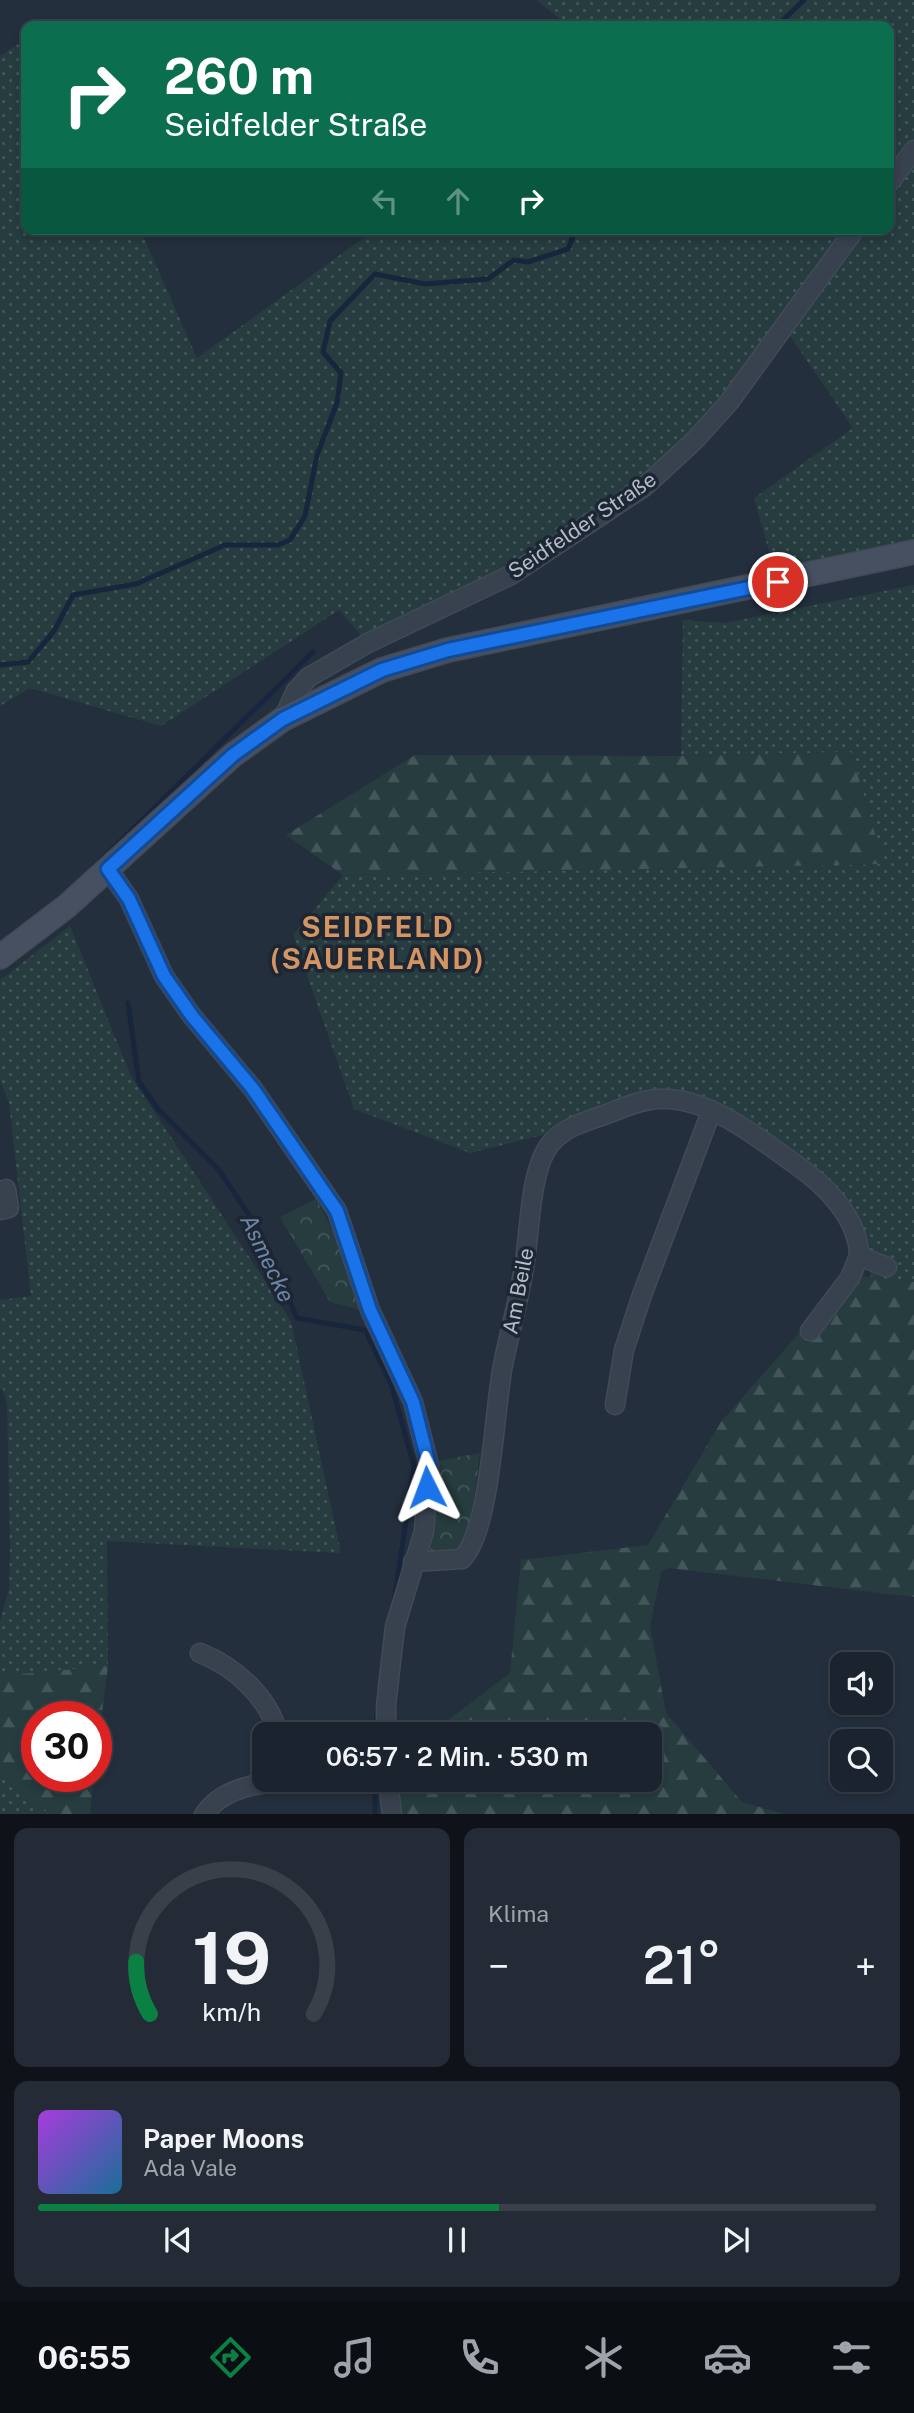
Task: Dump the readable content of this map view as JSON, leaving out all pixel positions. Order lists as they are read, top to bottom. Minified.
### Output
{"streets":{"main road":["Seidfelder Straße"],"street":["Am Beile"]},"districts":["SEIDFELD (SAUERLAND)"],"water":["Asmecke"],"page":{"turn":["260 m","Seidfelder Straße"],"limit":"30","trip":"06:57 · 2 Min. · 530 m","tile":"Klima","heat":["−","21°","+"],"song":["Paper Moons","Ada Vale"],"tabs":"06:55","gauge":["19","km/h"]}}
